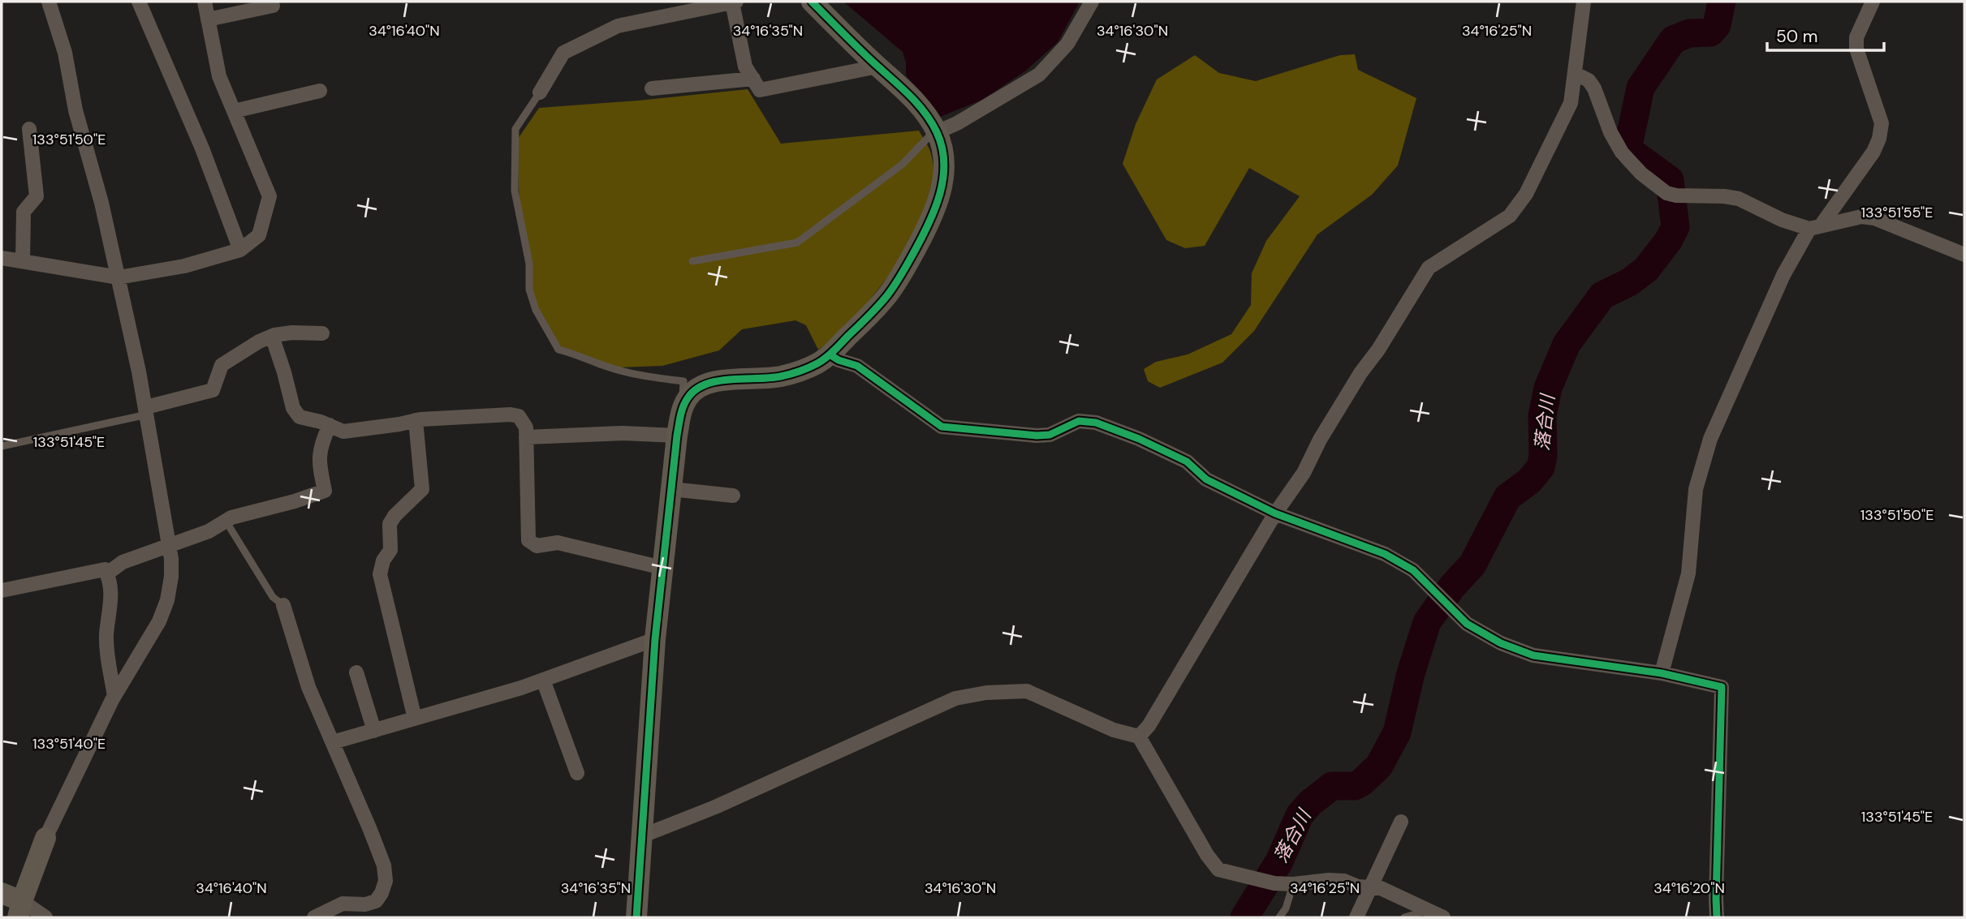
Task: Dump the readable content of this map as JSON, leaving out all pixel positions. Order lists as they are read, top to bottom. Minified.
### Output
{"water":["落合川"],"scale_bar":"50 m","coordinates":["34°16'40\"N","34°16'35\"N","34°16'30\"N","34°16'25\"N","133°51'50\"E","133°51'55\"E","133°51'45\"E","133°51'40\"E","34°16'20\"N"]}
